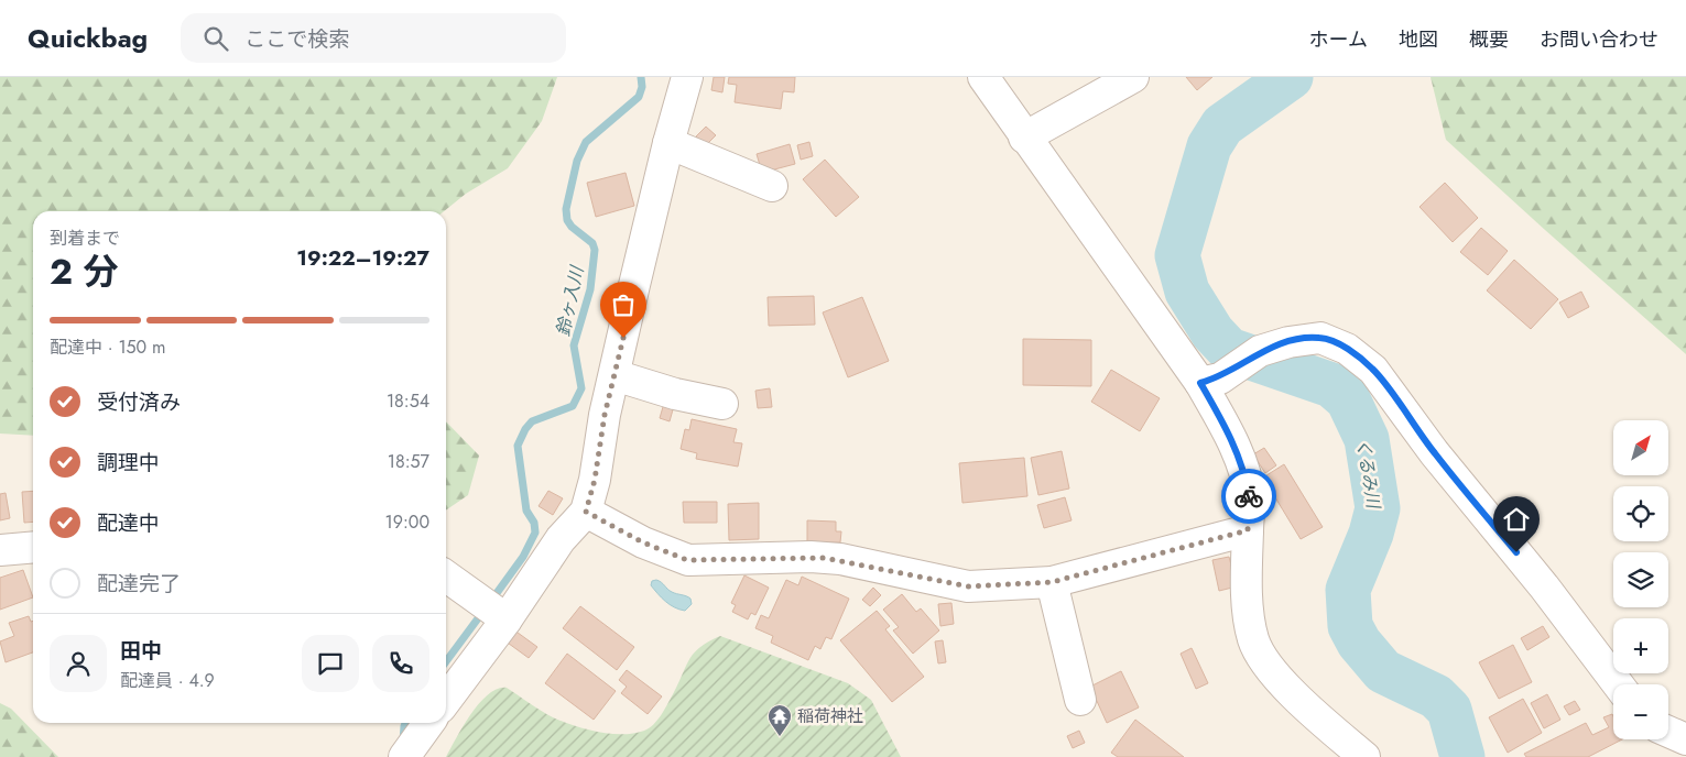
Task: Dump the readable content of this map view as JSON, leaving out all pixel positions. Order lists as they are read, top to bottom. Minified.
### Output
{"water":["鈴ヶ入川","くるみ川"],"places":{"temple":["稲荷神社"]},"north":"top right","page":{"header":"Quickbag","search":"ここで検索","nav":["ホーム","地図","概要","お問い合わせ"],"heading":["2 分","到着まで","19:22–19:27"],"panel":["田中","配達員 · 4.9"],"bar":"配達中 · 150 m","list":[["受付済み","18:54"],["調理中","18:57"],["配達中","19:00"],"配達完了"],"map_buttons":["+","−"]}}
